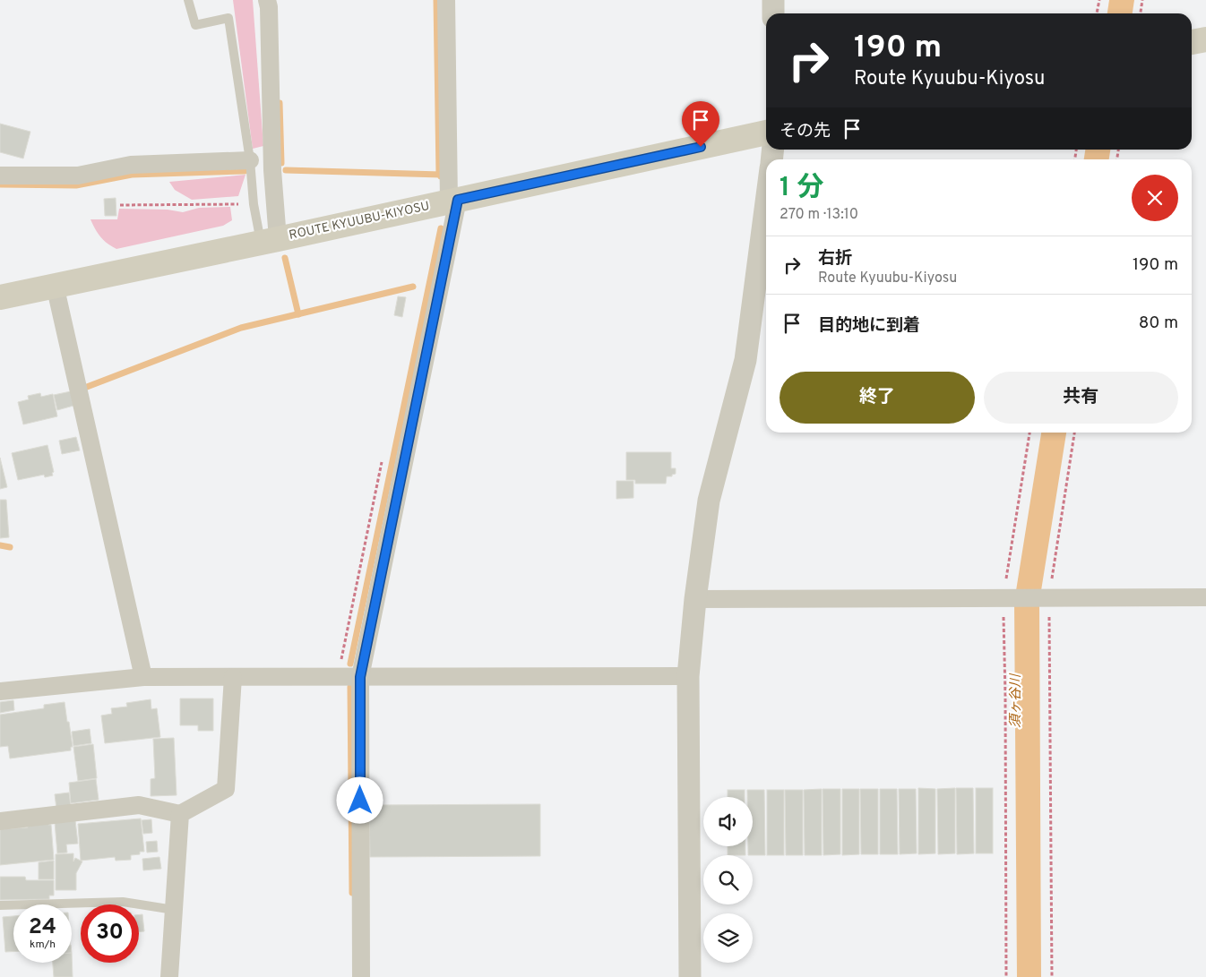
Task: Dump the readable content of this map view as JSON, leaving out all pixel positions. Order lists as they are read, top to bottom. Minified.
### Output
{"streets":{"main road":["ROUTE KYUUBU-KIYOSU"]},"water":["須ヶ谷川"],"page":{"turn":["190 m","Route Kyuubu-Kiyosu"],"then":"その先","heading":["1 分","270 m · 13:10"],"list":[{"name":"右折","note":"Route Kyuubu-Kiyosu","value":"190 m"},{"name":"目的地に到着","value":"80 m"}],"buttons":["終了","共有"],"speed":"24 km/h","limit":"30"}}
